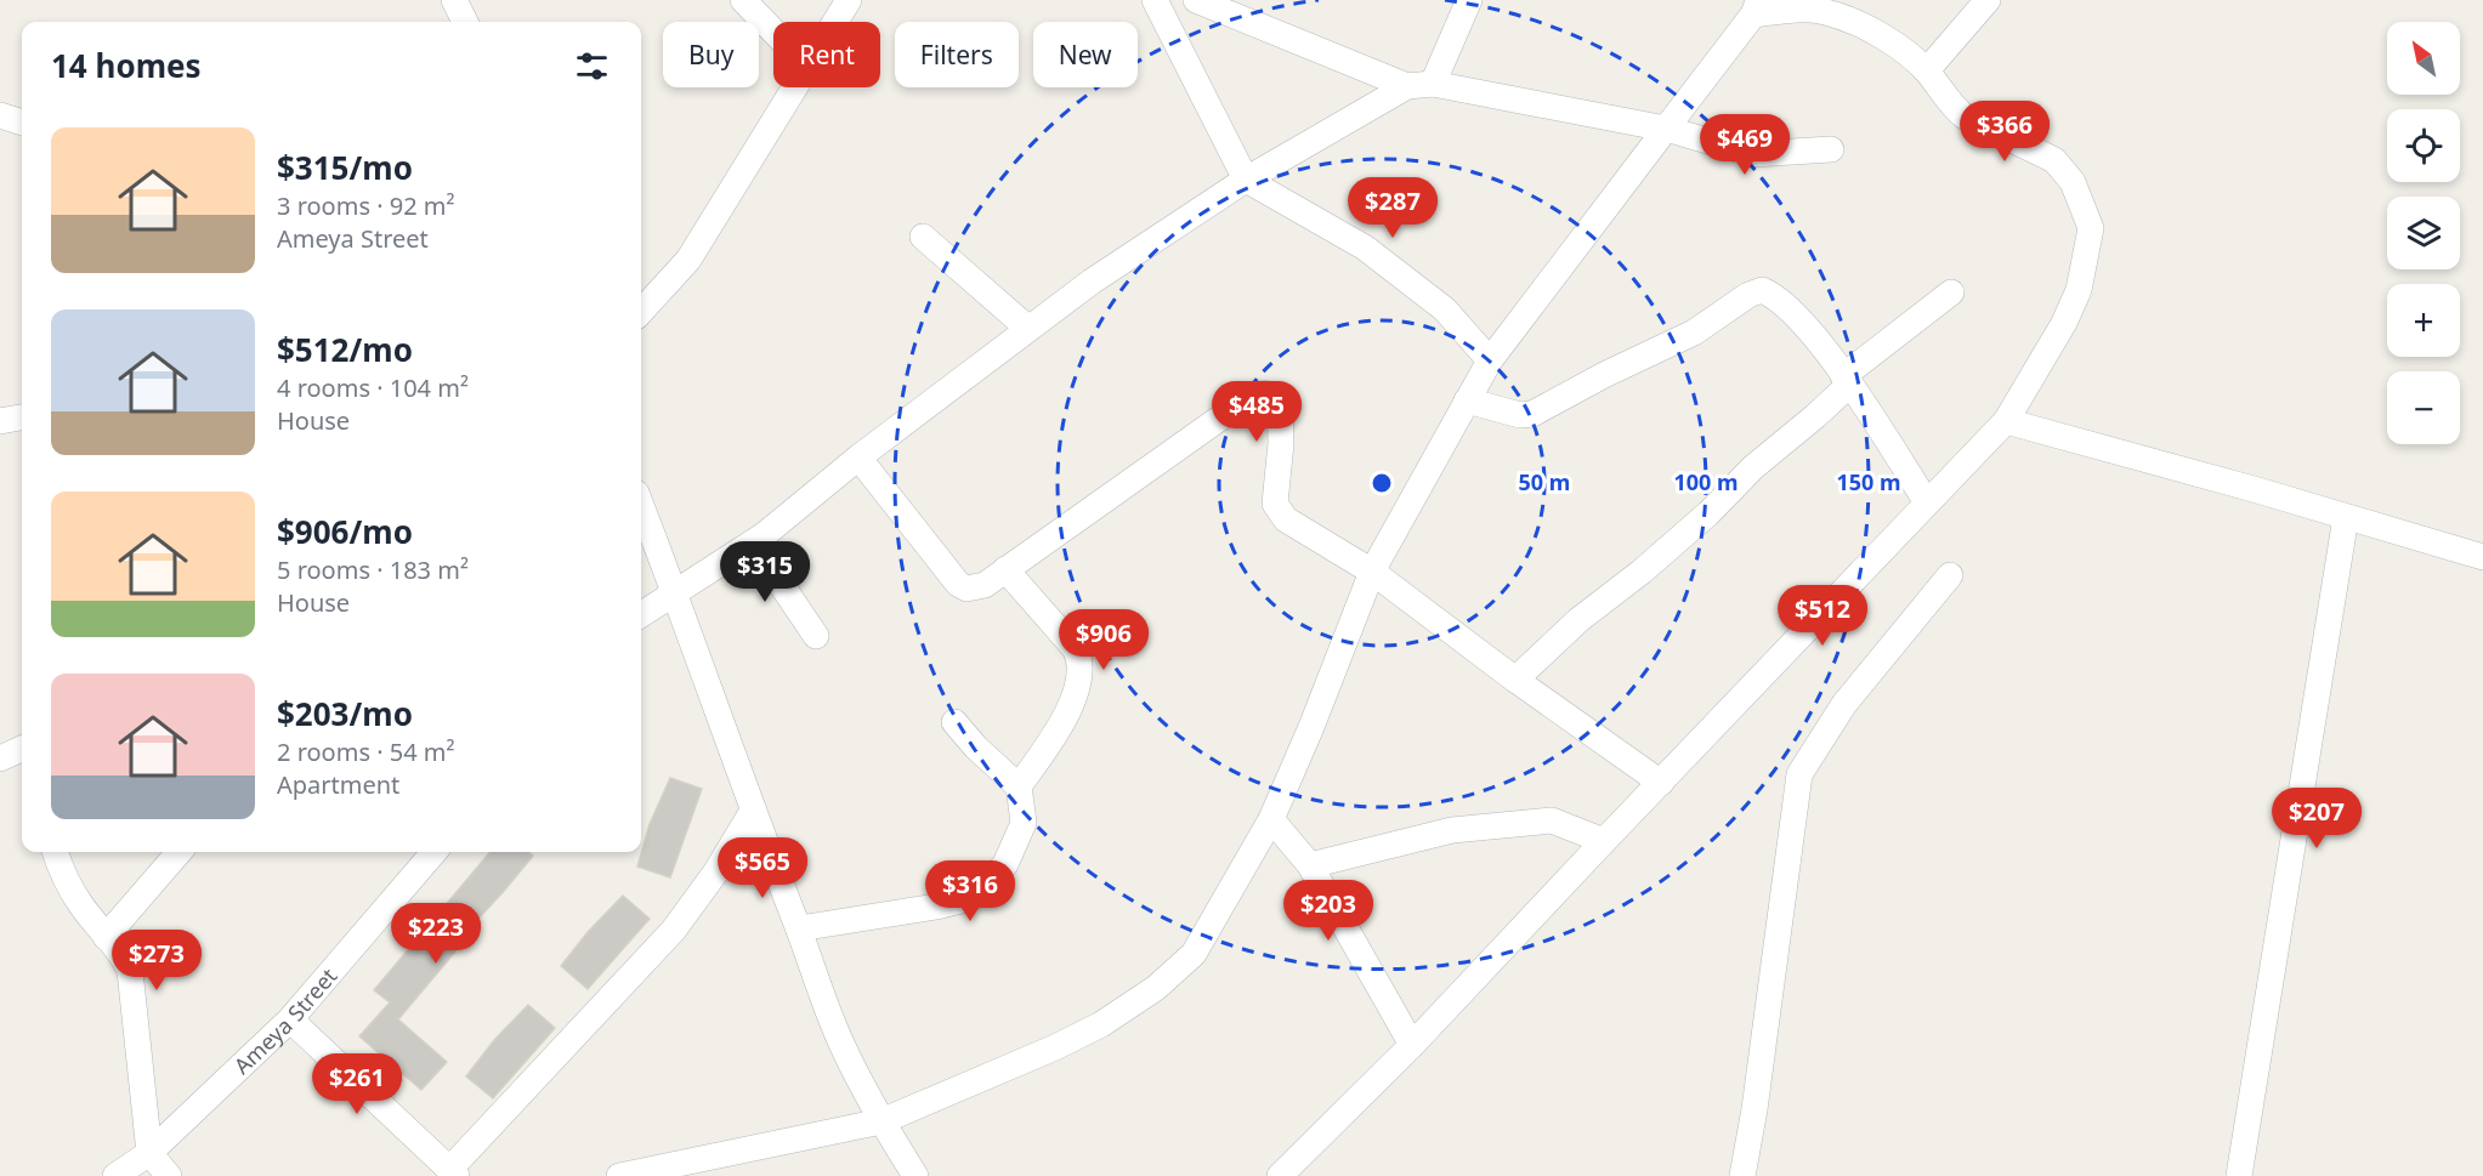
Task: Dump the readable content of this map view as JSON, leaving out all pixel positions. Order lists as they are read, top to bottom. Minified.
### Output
{"streets":{"street":["Ameya Street"]},"north":"top left","page":{"map_buttons":["+","−"],"chip":["Buy","Rent","Filters","New"],"heading":"14 homes","price":["$366","$469","$287","$485","$315","$512","$906","$207","$565","$316","$203","$223","$273","$261"],"list":[{"name":"$315/mo","note":"3 rooms · 92 m² · Ameya Street"},{"name":"$512/mo","note":"4 rooms · 104 m² · House"},{"name":"$906/mo","note":"5 rooms · 183 m² · House"},{"name":"$203/mo","note":"2 rooms · 54 m² · Apartment"}]},"rings":["50 m","100 m","150 m"]}
